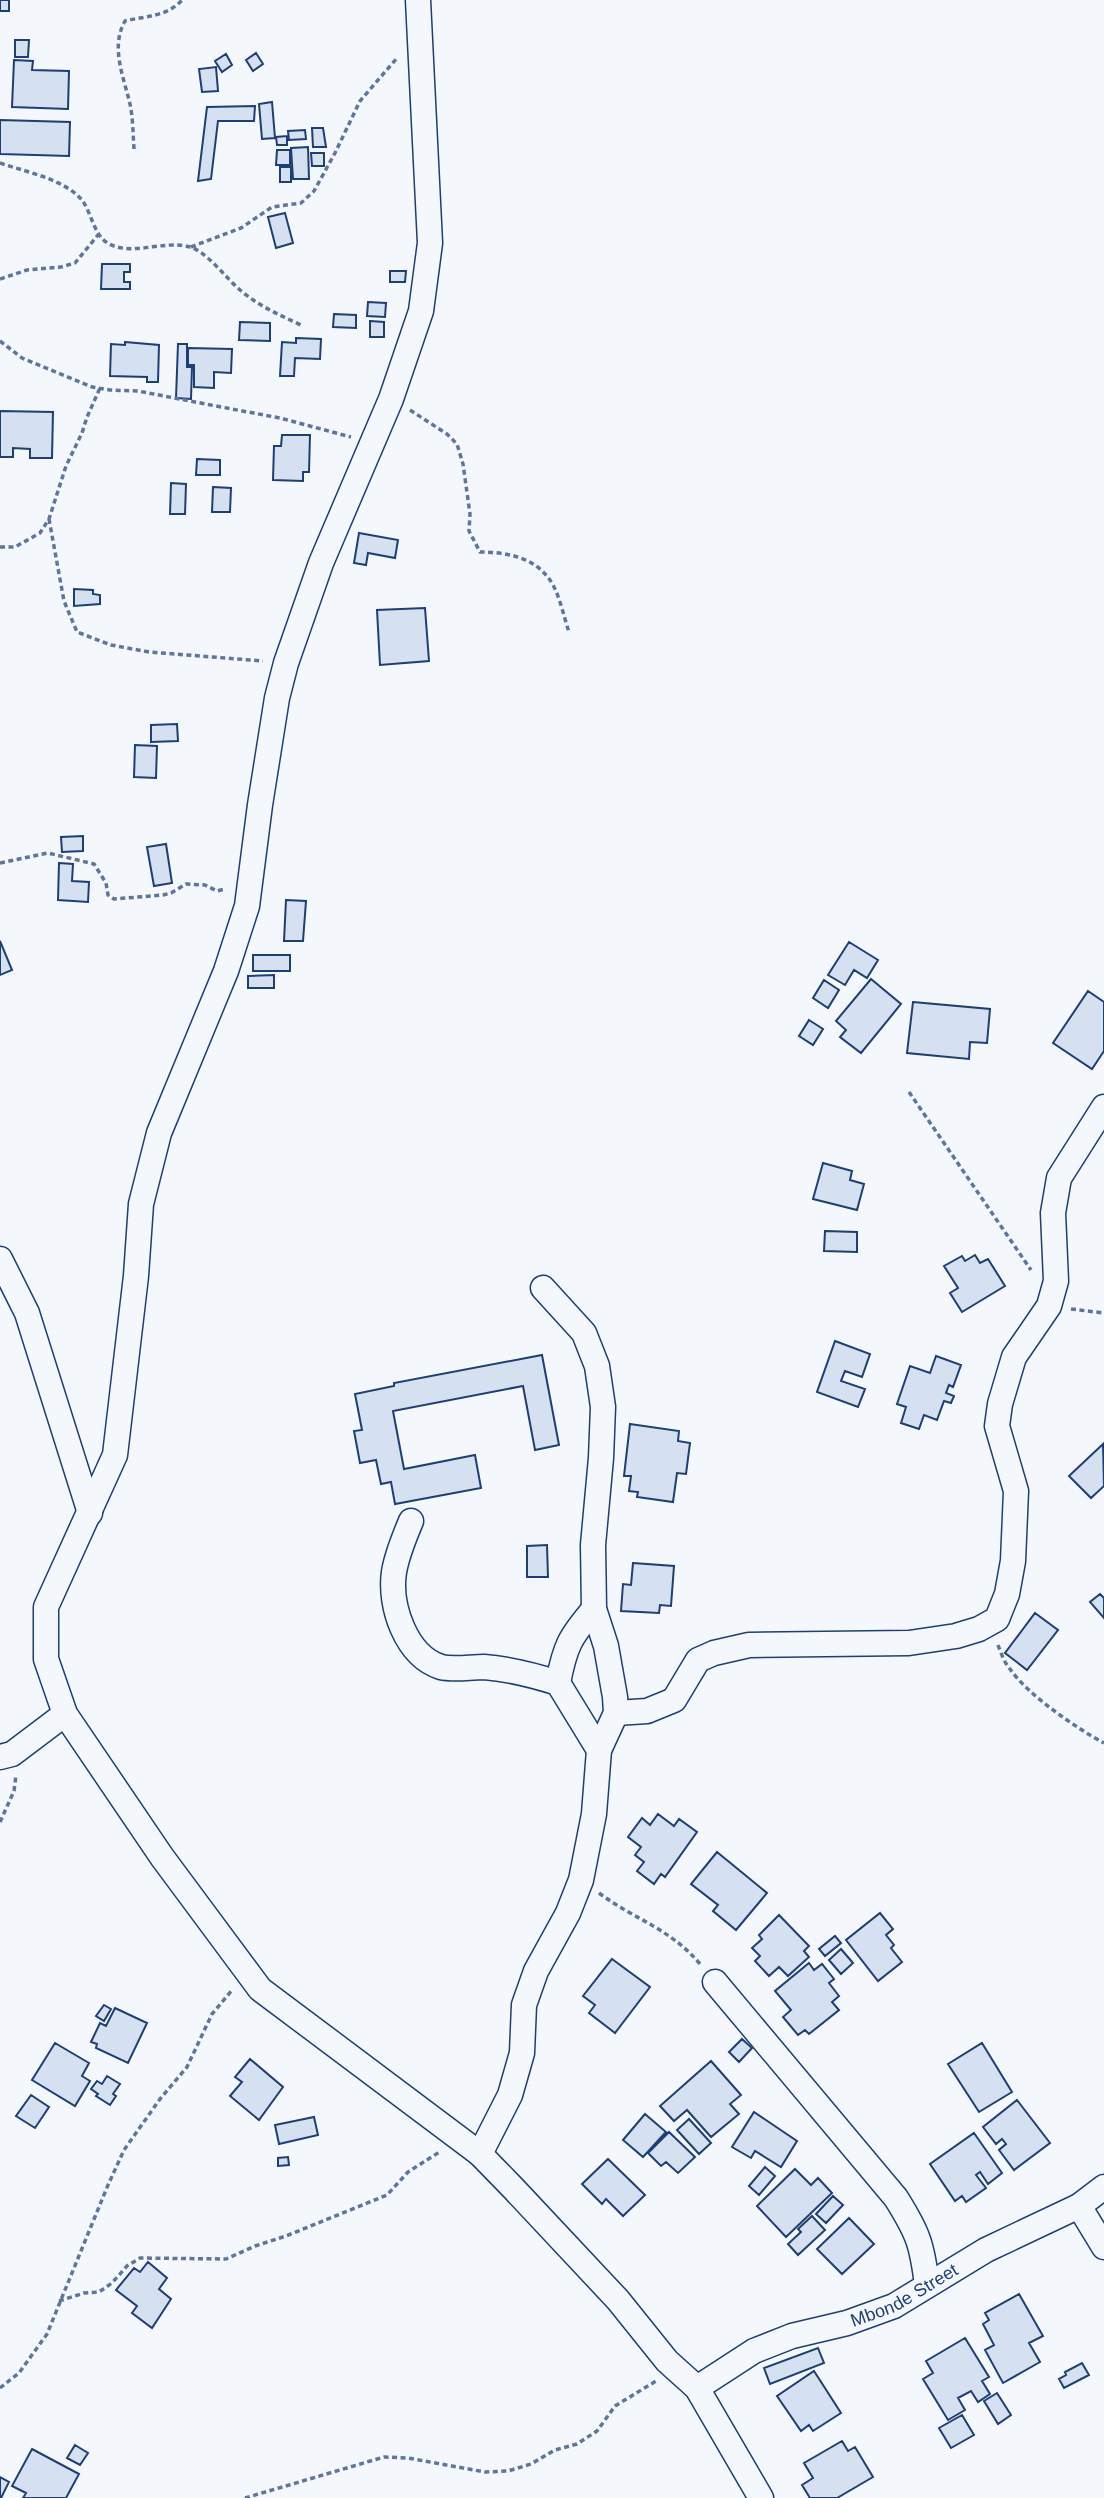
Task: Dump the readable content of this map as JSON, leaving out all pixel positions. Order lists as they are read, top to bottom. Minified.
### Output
{"streets":{"street":["Mbonde Street"]}}
